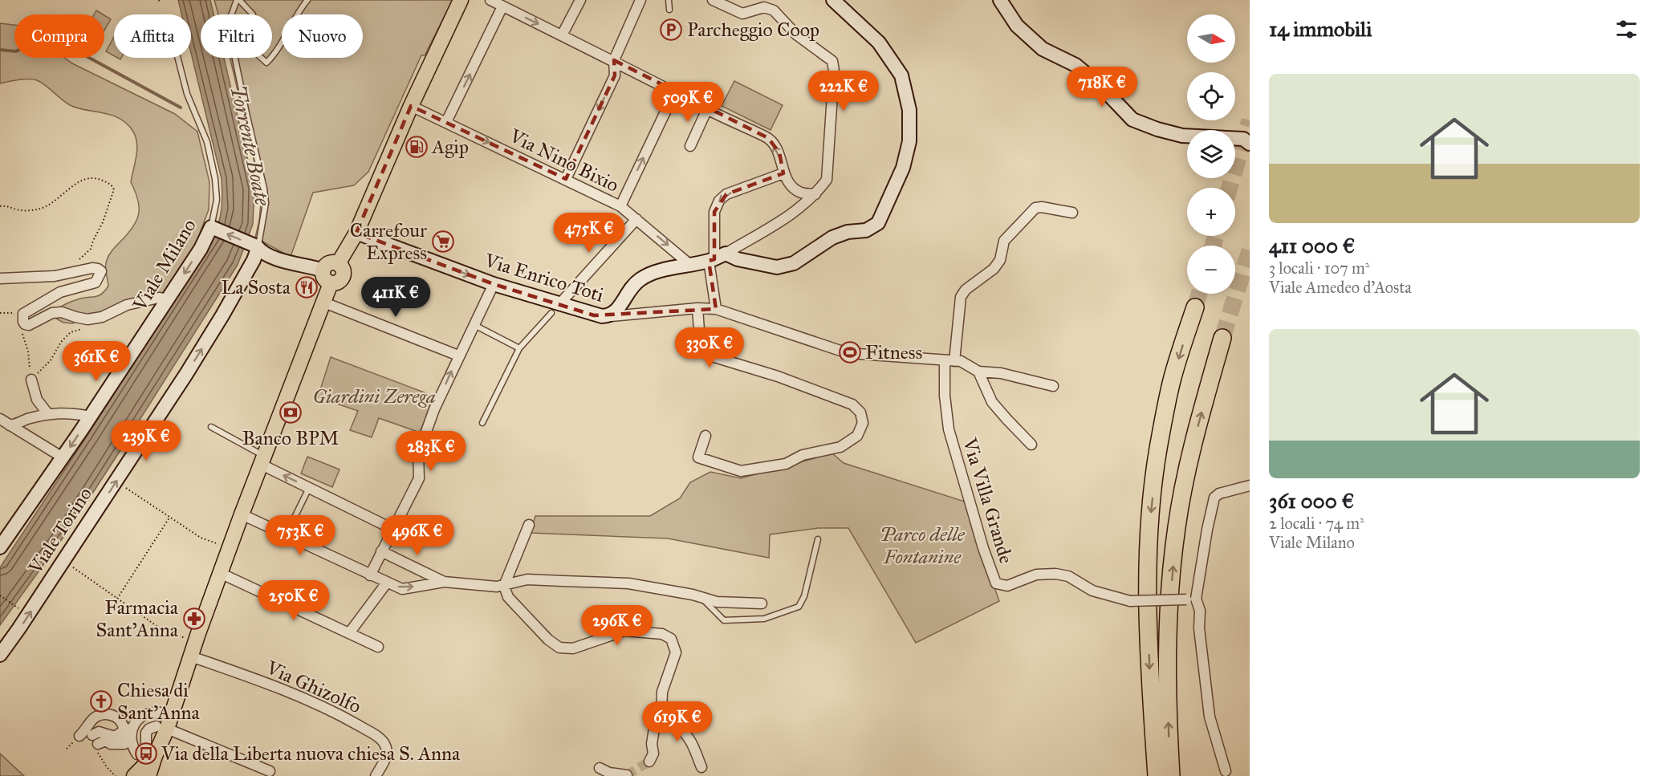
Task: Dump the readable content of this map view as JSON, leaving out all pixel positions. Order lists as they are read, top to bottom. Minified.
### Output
{"streets":{"street":["Via Nino Bixio","Viale Milano","Via Enrico Toti","Via Villa Grande","Viale Torino","Via Ghizolfo"]},"crossings":[["Via Enrico Toti","Via Villa Grande"]],"one_way":["Via Nino Bixio","Viale Torino"],"water":["Torrente Boate"],"parks":["Giardini Zerega","Parco delle Fontanine"],"places":{"parking":["Parcheggio Coop"],"fuel station":["Agip"],"supermarket":["Carrefour Express"],"restaurant":["La Sosta"],"sports":["Fitness"],"bank":["Banco BPM"],"pharmacy":["Farmacia Sant'Anna"],"church":["Chiesa di Sant'Anna"],"bus stop":["Via della Liberta nuova chiesa S. Anna"]},"north":"right","page":{"heading":"14 immobili","map_buttons":["+","−"],"chip":["Compra","Affitta","Filtri","Nuovo"],"list":[{"name":"411 000 €","note":"3 locali · 107 m² · Viale Amedeo d'Aosta"},{"name":"361 000 €","note":"2 locali · 74 m² · Viale Milano"}],"price":["718K €","222K €","509K €","475K €","411K €","330K €","361K €","239K €","283K €","753K €","496K €","250K €","296K €","619K €"]}}
